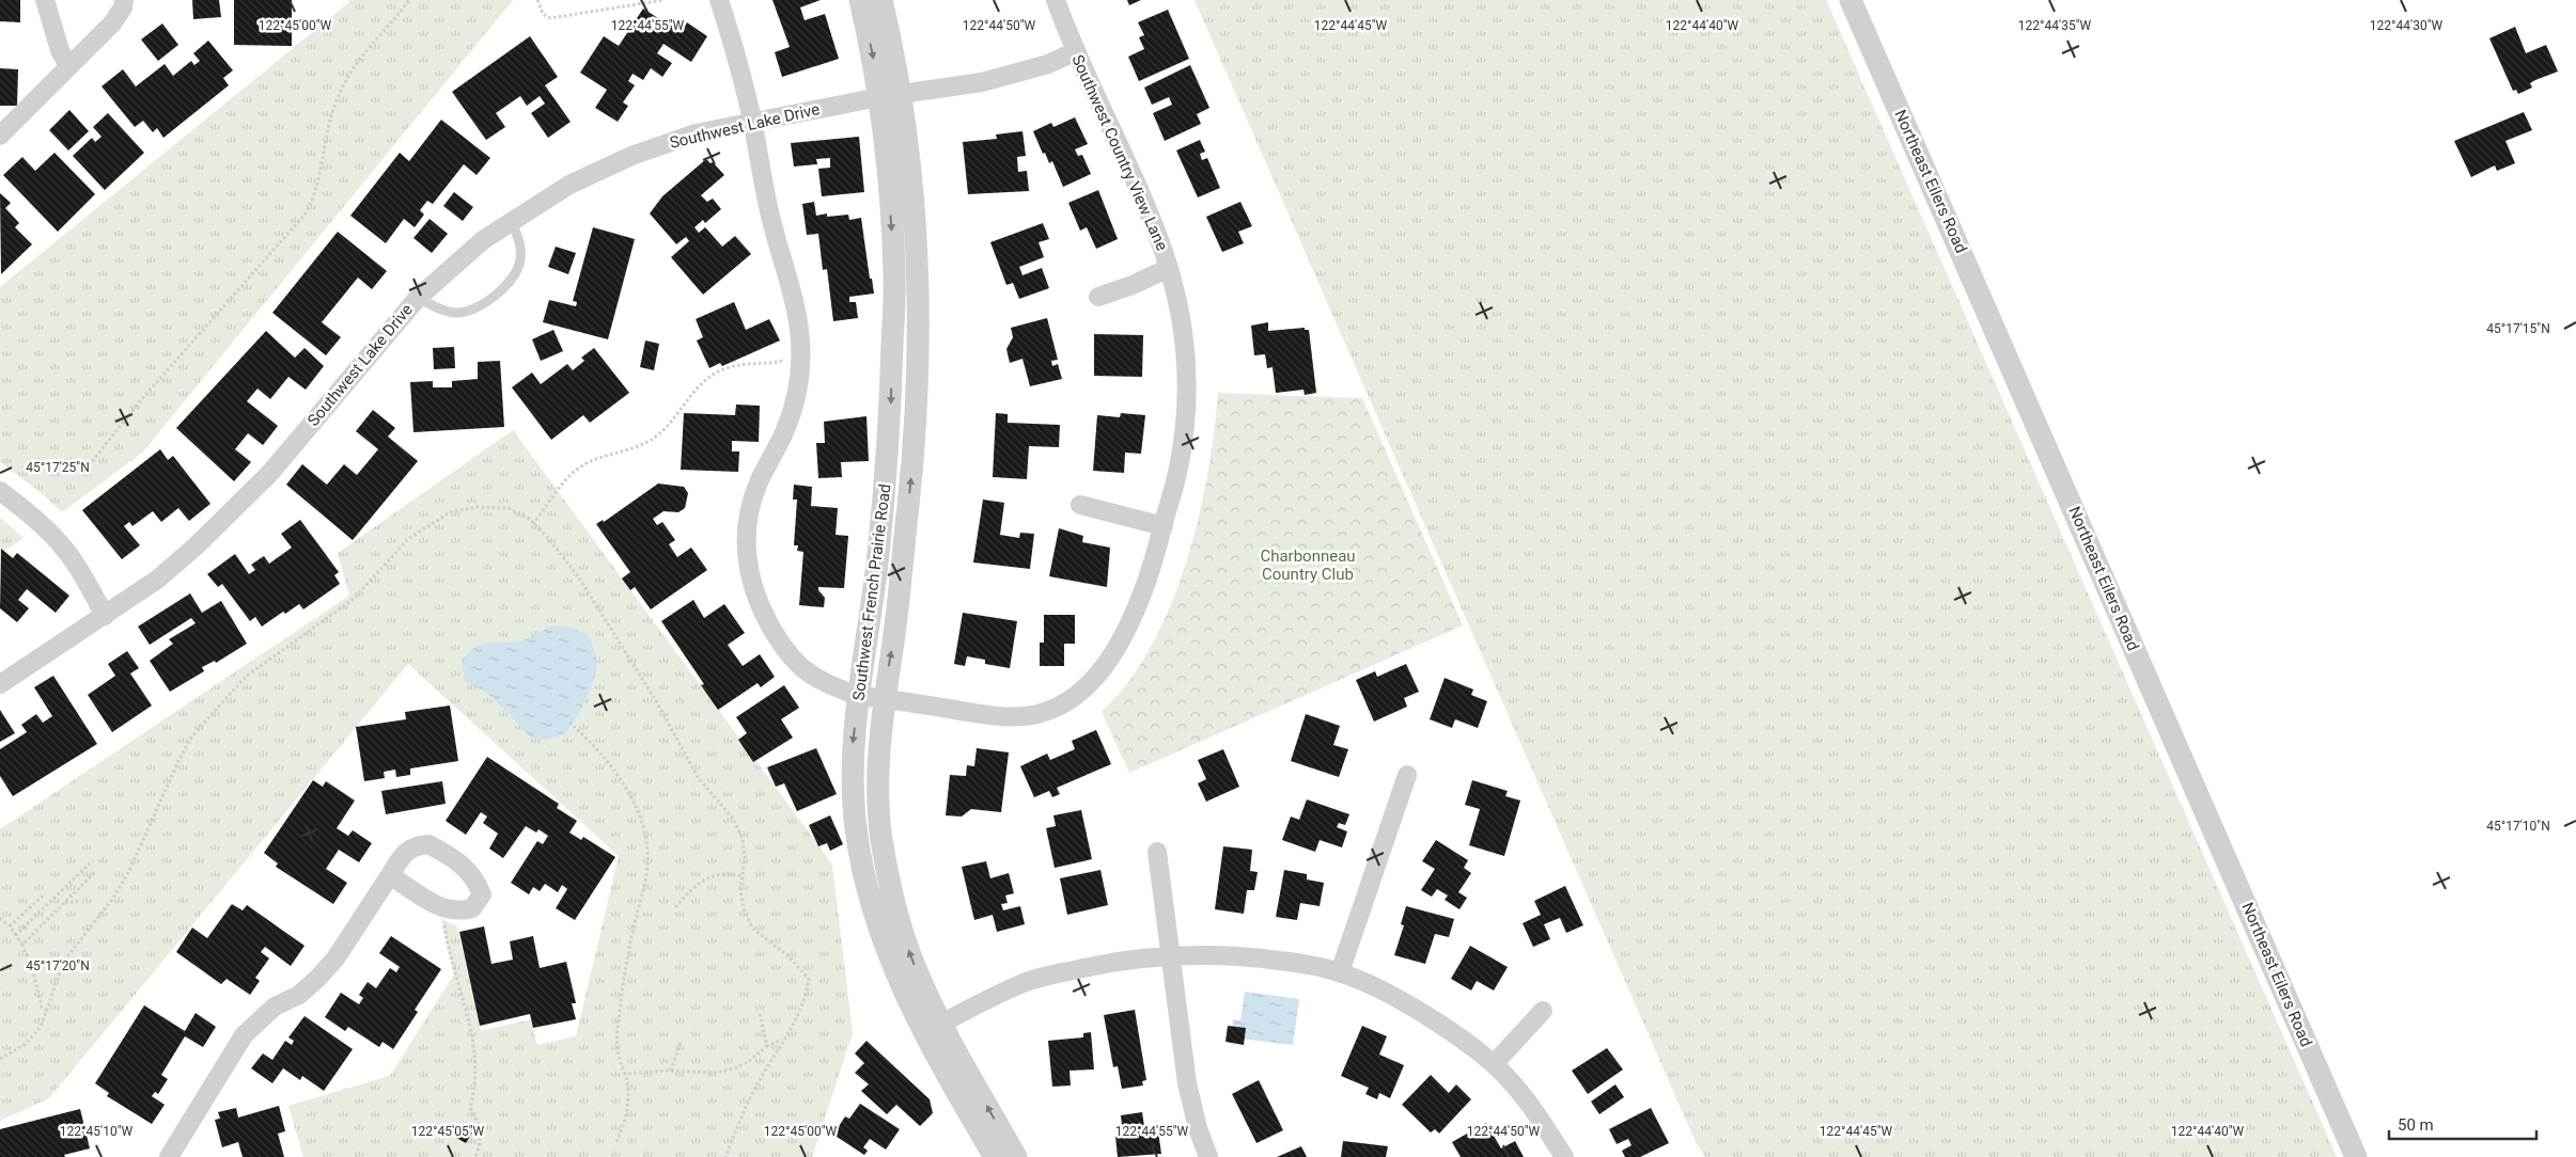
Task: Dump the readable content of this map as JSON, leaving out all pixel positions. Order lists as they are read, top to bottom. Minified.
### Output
{"streets":{"street":["Southwest Lake Drive","Southwest Country View Lane","Northeast Eilers Road","Southwest French Prairie Road"]},"crossings":[["Southwest Lake Drive","Southwest Country View Lane"],["Southwest Lake Drive","Southwest French Prairie Road"],["Southwest Country View Lane","Southwest French Prairie Road"]],"parks":["Charbonneau Country Club"],"scale_bar":"50 m","coordinates":["122°45'00\"W","122°44'55\"W","122°44'50\"W","122°44'45\"W","122°44'40\"W","122°44'35\"W","122°44'30\"W","45°17'15\"N","45°17'25\"N","45°17'10\"N","45°17'20\"N","122°45'10\"W","122°45'05\"W"]}
